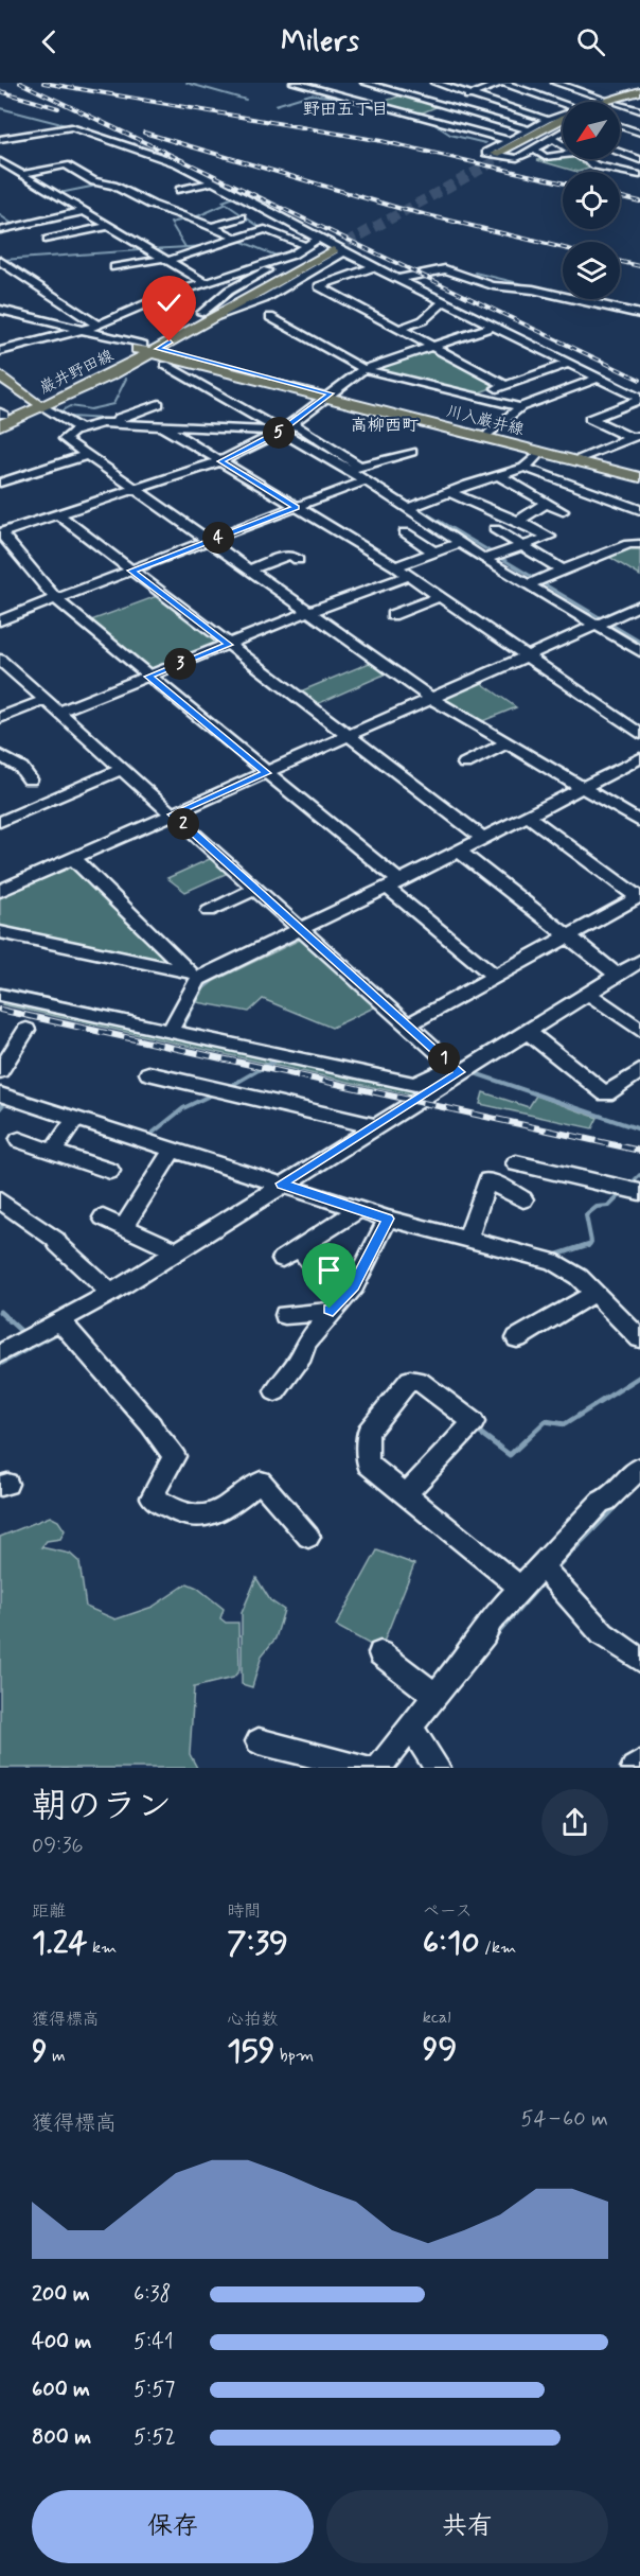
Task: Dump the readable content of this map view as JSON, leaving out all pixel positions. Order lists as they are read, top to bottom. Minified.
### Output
{"streets":{"main road":["巌井野田線","川入巌井線"]},"crossings":[["巌井野田線","川入巌井線"]],"districts":["野田五丁目","高柳西町"],"north":"bottom left","page":{"header":"Milers","pins":["5","4","3","2","1"],"heading":["朝のラン","09:36"],"stats":[["距離","1.24 km"],["時間","7:39"],["ペース","6:10 /km"],["獲得標高","9 m"],["心拍数","159 bpm"],["kcal","99"]],"chart":["獲得標高","54–60 m"],"list":[{"name":"200 m","note":"6:38"},{"name":"400 m","note":"5:41"},{"name":"600 m","note":"5:57"},{"name":"800 m","note":"5:52"}],"buttons":["保存","共有"]}}
